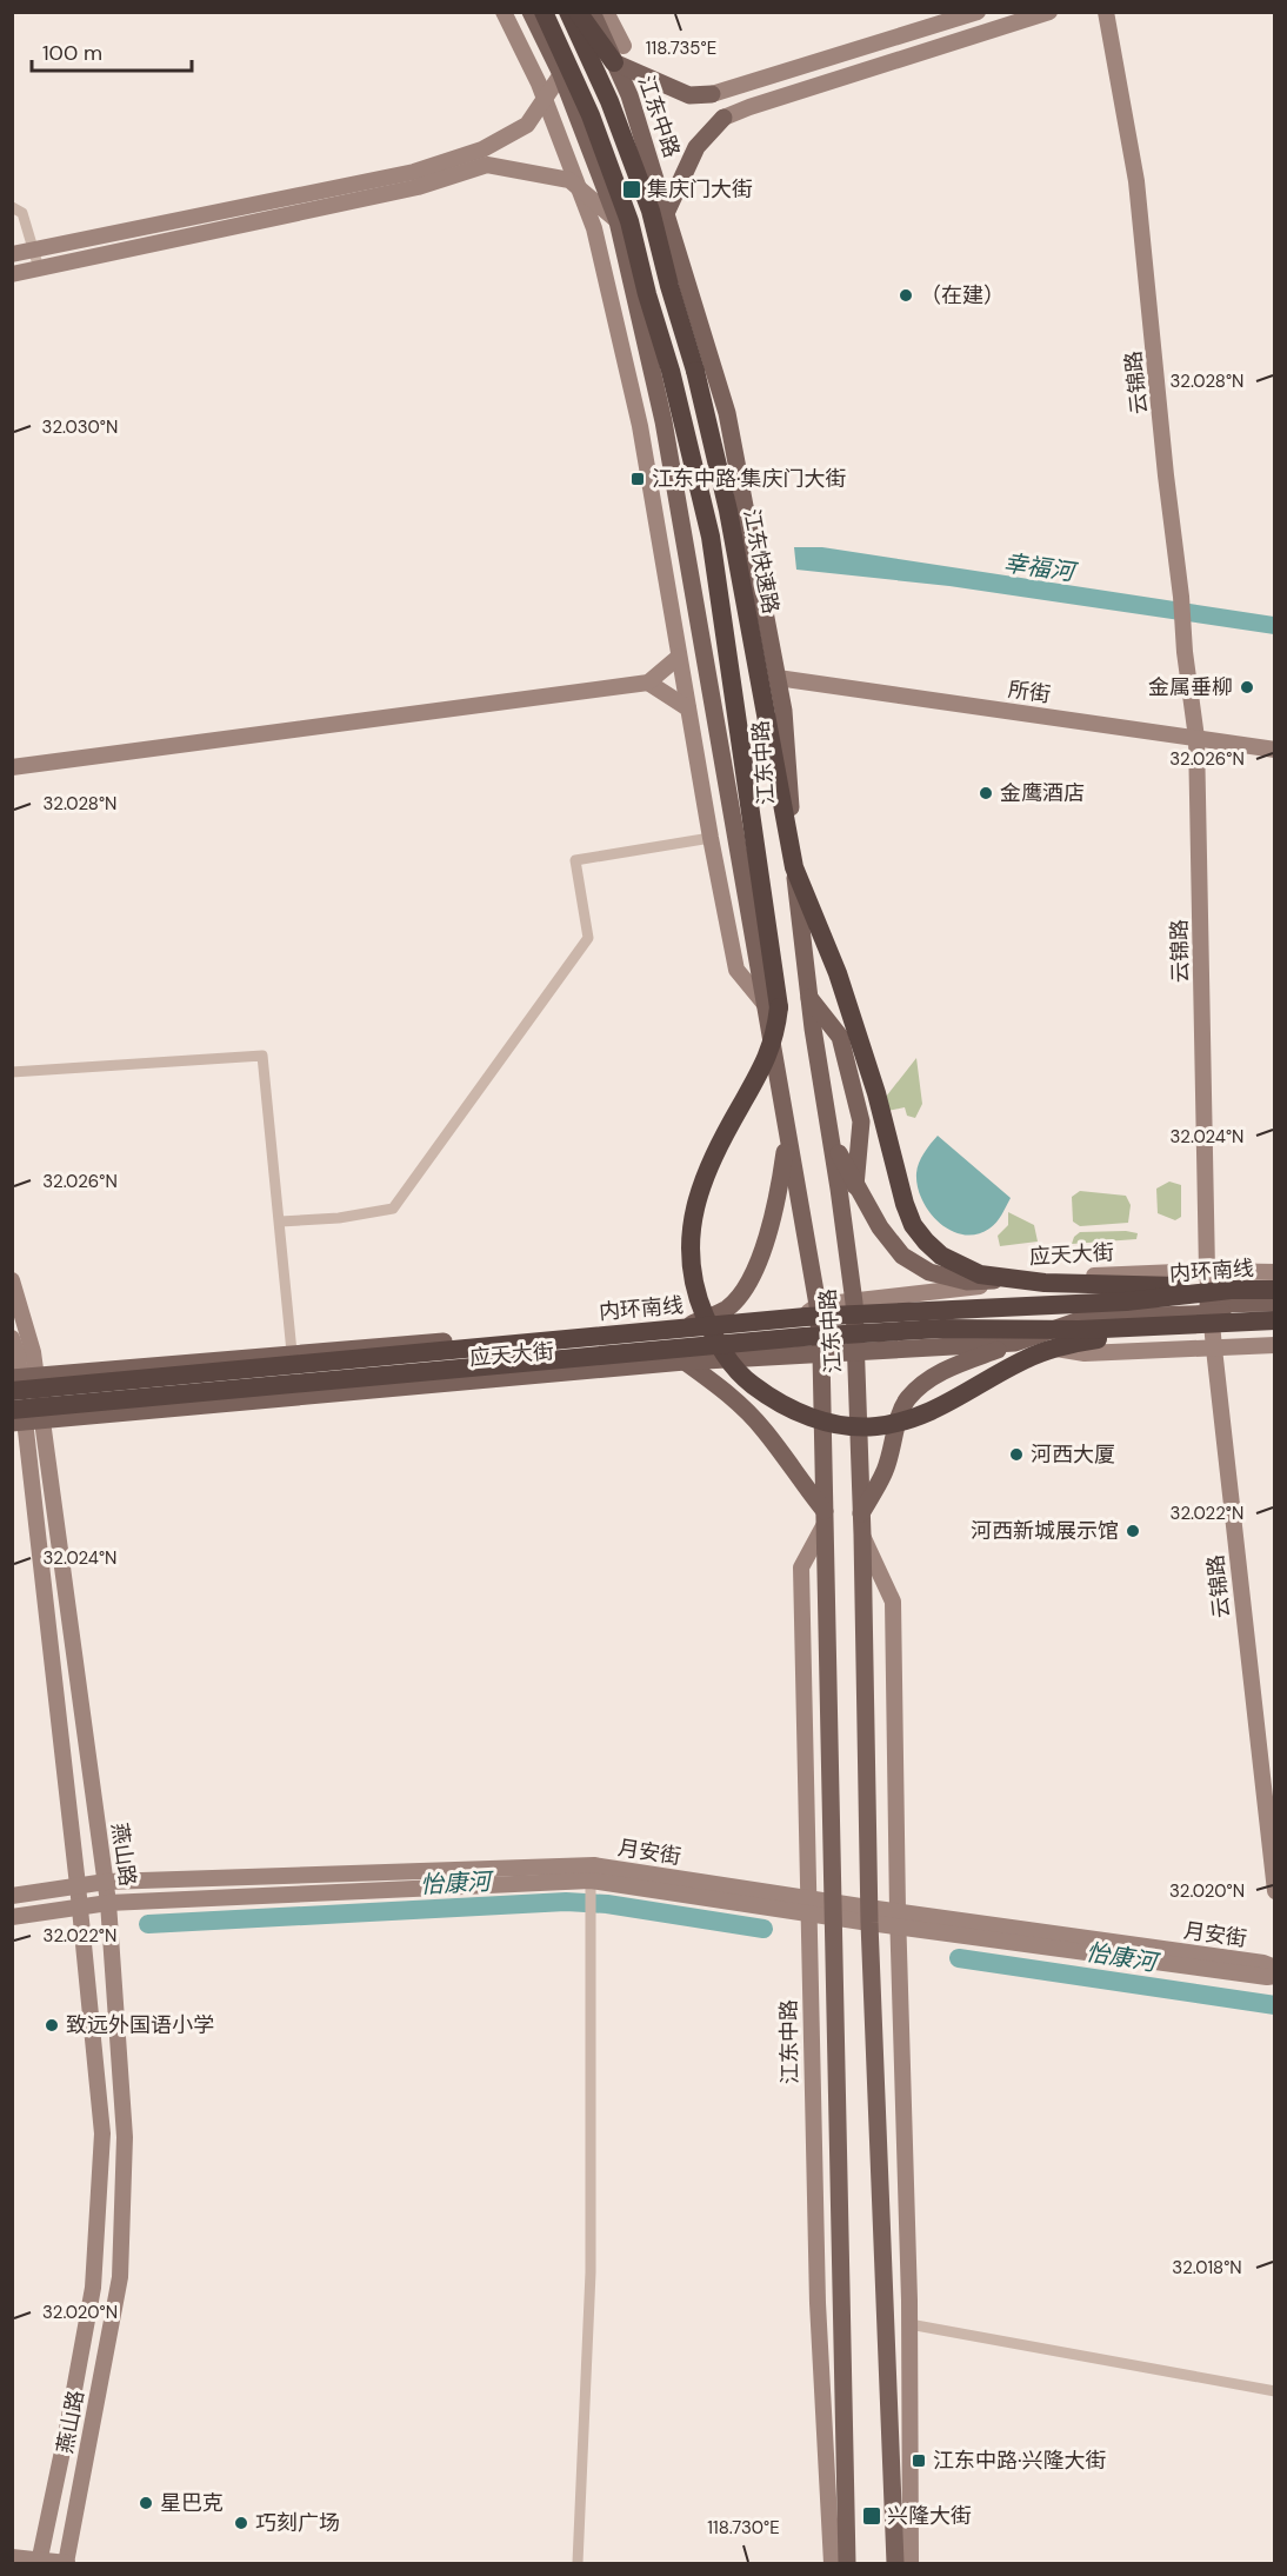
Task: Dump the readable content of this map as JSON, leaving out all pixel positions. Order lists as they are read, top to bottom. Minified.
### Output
{"streets":{"highway":["江东快速路","内环南线"],"main road":["江东中路","应天大街"],"street":["云锦路","所街","月安街","燕山路"]},"crossings":[["江东中路","所街"],["江东中路","应天大街"],["江东中路","月安街"],["云锦路","所街"],["云锦路","应天大街"],["云锦路","内环南线"],["江东快速路","内环南线"],["应天大街","内环南线"],["应天大街","燕山路"],["内环南线","燕山路"],["月安街","燕山路"]],"water":["幸福河","怡康河"],"places":{"transit":["集庆门大街","江东中路·集庆门大街","江东中路·兴隆大街","兴隆大街"],"other":["（在建）","金属垂柳","金鹰酒店","河西大厦","河西新城展示馆","致远外国语小学","星巴克","巧刻广场"]},"scale_bar":"100 m","coordinates":["118.735°E","32.028°N","32.030°N","32.026°N","32.024°N","32.022°N","32.020°N","32.018°N","118.730°E"]}
